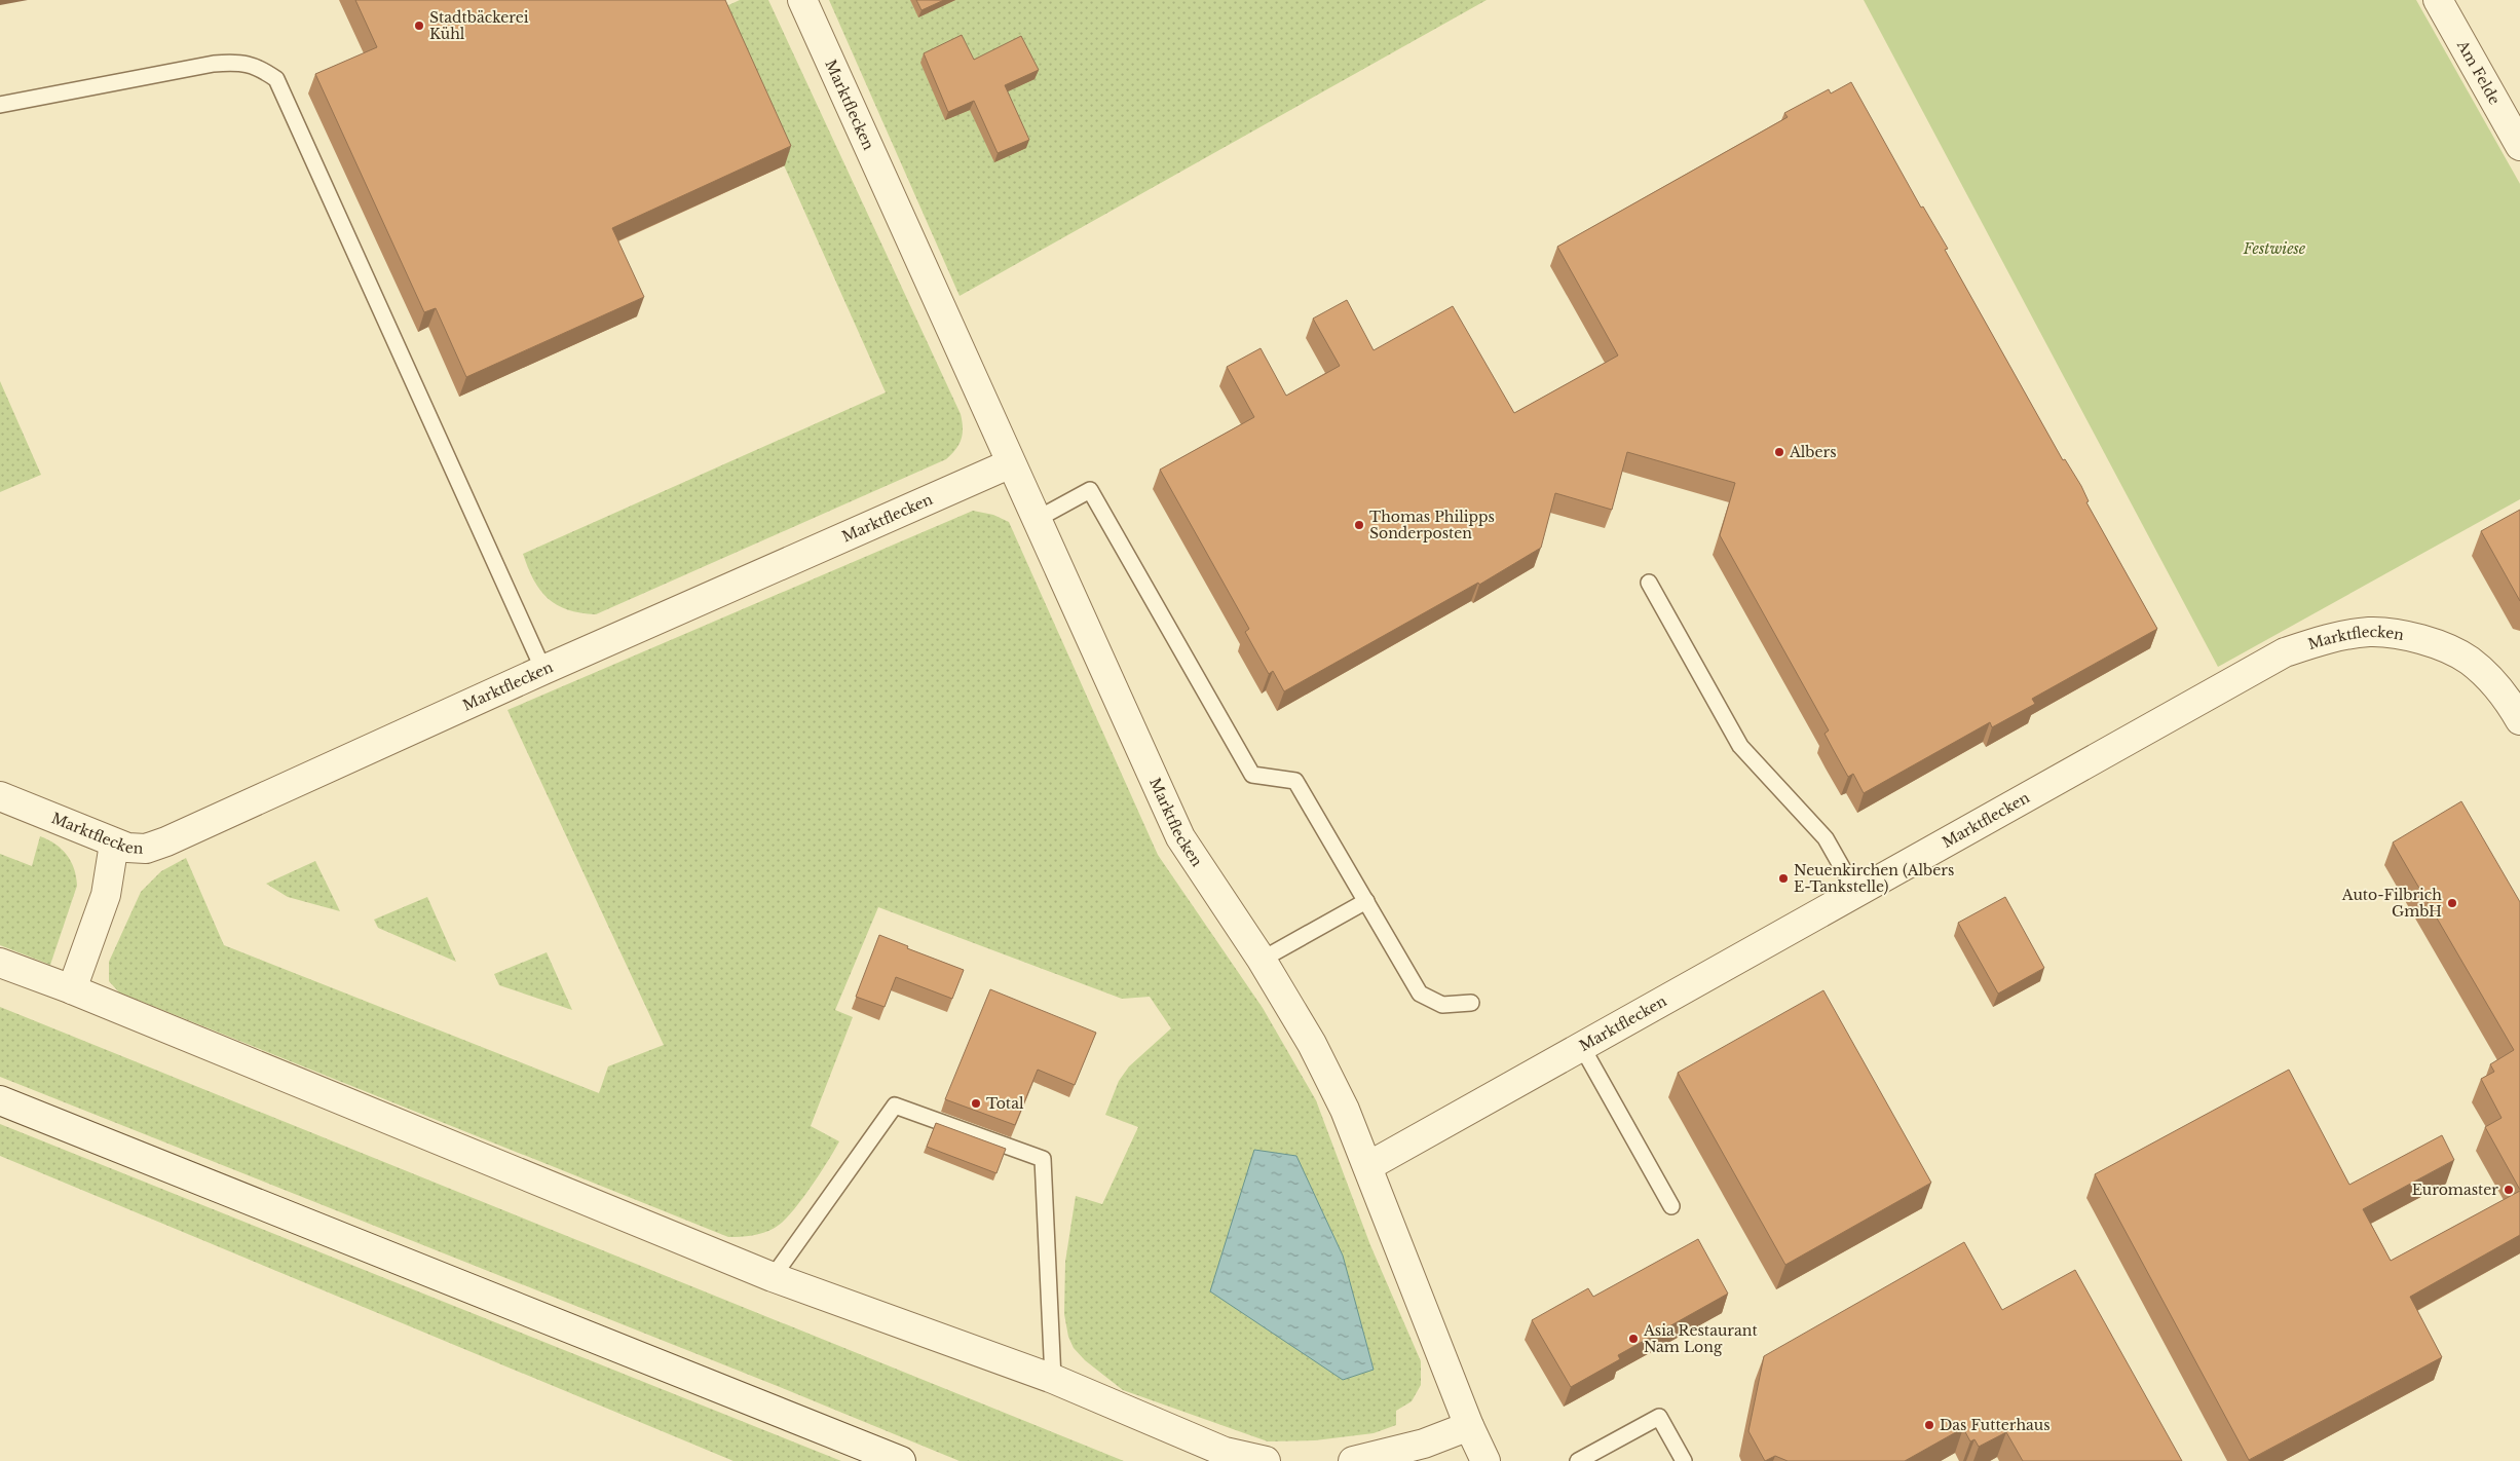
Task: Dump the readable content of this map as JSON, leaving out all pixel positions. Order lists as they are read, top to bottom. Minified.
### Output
{"streets":{"street":["Am Felde","Marktflecken"]},"parks":["Festwiese"],"places":["Stadtbäckerei Kühl","Albers","Thomas Philipps Sonderposten","Neuenkirchen (Albers E-Tankstelle)","Auto-Filbrich GmbH","Total","Euromaster","Asia Restaurant Nam Long","Das Futterhaus"]}
